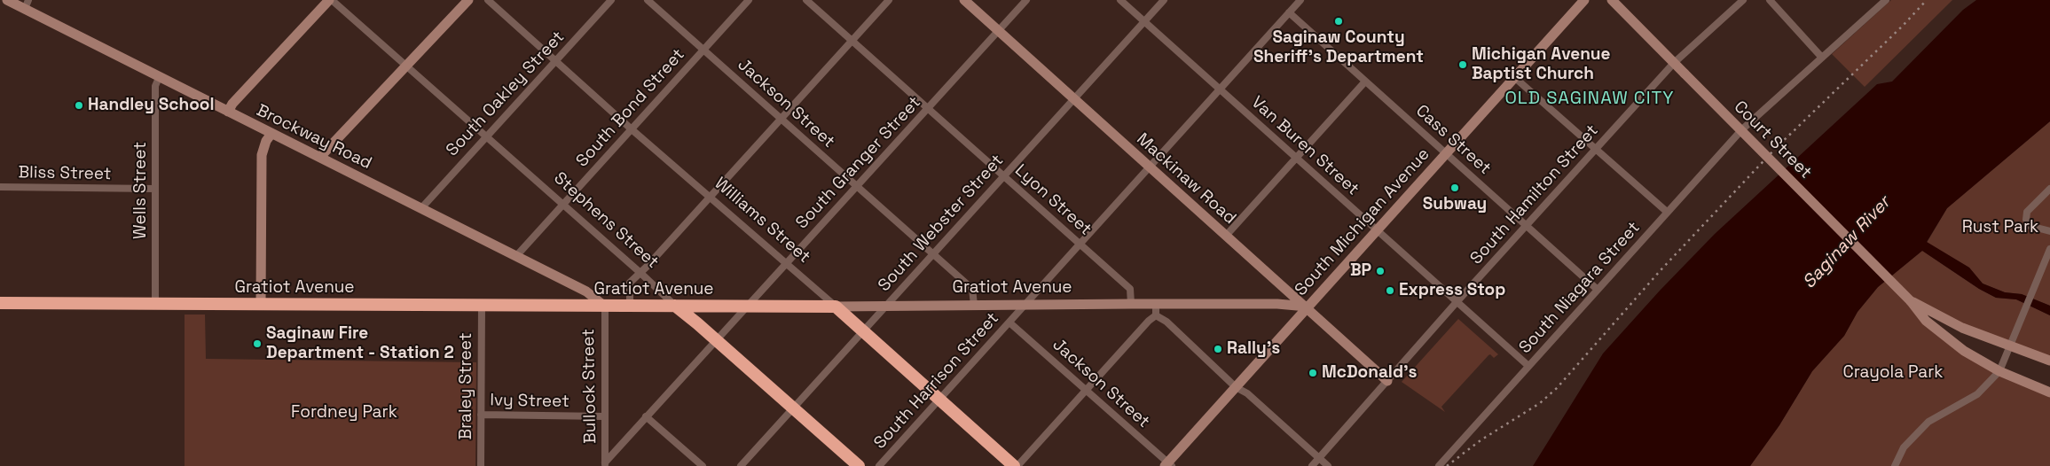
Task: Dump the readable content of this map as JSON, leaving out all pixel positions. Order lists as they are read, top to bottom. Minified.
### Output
{"streets":{"highway":["Stephens Street","Williams Street","Gratiot Avenue"],"main road":["Brockway Road","Court Street","Mackinaw Road","South Michigan Avenue"],"street":["South Oakley Street","Jackson Street","South Bond Street","Cass Street","Van Buren Street","South Granger Street","Bliss Street","Wells Street","South Hamilton Street","Lyon Street","South Webster Street","South Niagara Street","South Harrison Street","Braley Street","Bullock Street","Ivy Street"]},"crossings":[["South Oakley Street","Brockway Road"],["South Oakley Street","Stephens Street"],["South Oakley Street","Williams Street"],["Jackson Street","South Bond Street"],["Jackson Street","South Granger Street"],["Jackson Street","South Michigan Avenue"],["Jackson Street","South Webster Street"],["Jackson Street","Gratiot Avenue"],["Jackson Street","South Harrison Street"],["South Bond Street","Brockway Road"],["South Bond Street","Stephens Street"],["South Bond Street","Williams Street"],["Brockway Road","Wells Street"],["Brockway Road","Gratiot Avenue"],["Brockway Road","Bullock Street"],["Cass Street","South Hamilton Street"],["Cass Street","South Michigan Avenue"],["Cass Street","South Niagara Street"],["Cass Street","South Harrison Street"],["Court Street","South Hamilton Street"],["Van Buren Street","South Hamilton Street"],["Van Buren Street","South Michigan Avenue"],["Van Buren Street","South Webster Street"],["Van Buren Street","South Niagara Street"],["Van Buren Street","South Harrison Street"],["South Granger Street","Mackinaw Road"],["South Granger Street","Lyon Street"],["South Granger Street","Stephens Street"],["South Granger Street","Williams Street"],["South Granger Street","Gratiot Avenue"],["South Granger Street","Bullock Street"],["Bliss Street","Wells Street"],["Mackinaw Road","South Hamilton Street"],["Mackinaw Road","South Michigan Avenue"],["Mackinaw Road","South Webster Street"],["Mackinaw Road","Gratiot Avenue"],["Mackinaw Road","South Harrison Street"],["Wells Street","Gratiot Avenue"],["Lyon Street","South Webster Street"],["Lyon Street","Gratiot Avenue"],["Lyon Street","South Harrison Street"],["Stephens Street","South Webster Street"],["Stephens Street","Gratiot Avenue"],["Williams Street","South Webster Street"],["Williams Street","Gratiot Avenue"],["Williams Street","South Harrison Street"],["South Michigan Avenue","Gratiot Avenue"],["South Webster Street","Gratiot Avenue"],["Gratiot Avenue","South Harrison Street"],["Gratiot Avenue","Braley Street"],["Gratiot Avenue","Bullock Street"],["Braley Street","Ivy Street"],["Bullock Street","Ivy Street"]],"districts":["OLD SAGINAW CITY"],"water":["Saginaw River"],"parks":["Rust Park","Crayola Park","Fordney Park"],"places":["Saginaw County Sheriff's Department","Michigan Avenue Baptist Church","Handley School","Subway","BP","Express Stop","Saginaw Fire Department - Station 2","Rally's","McDonald's"]}
